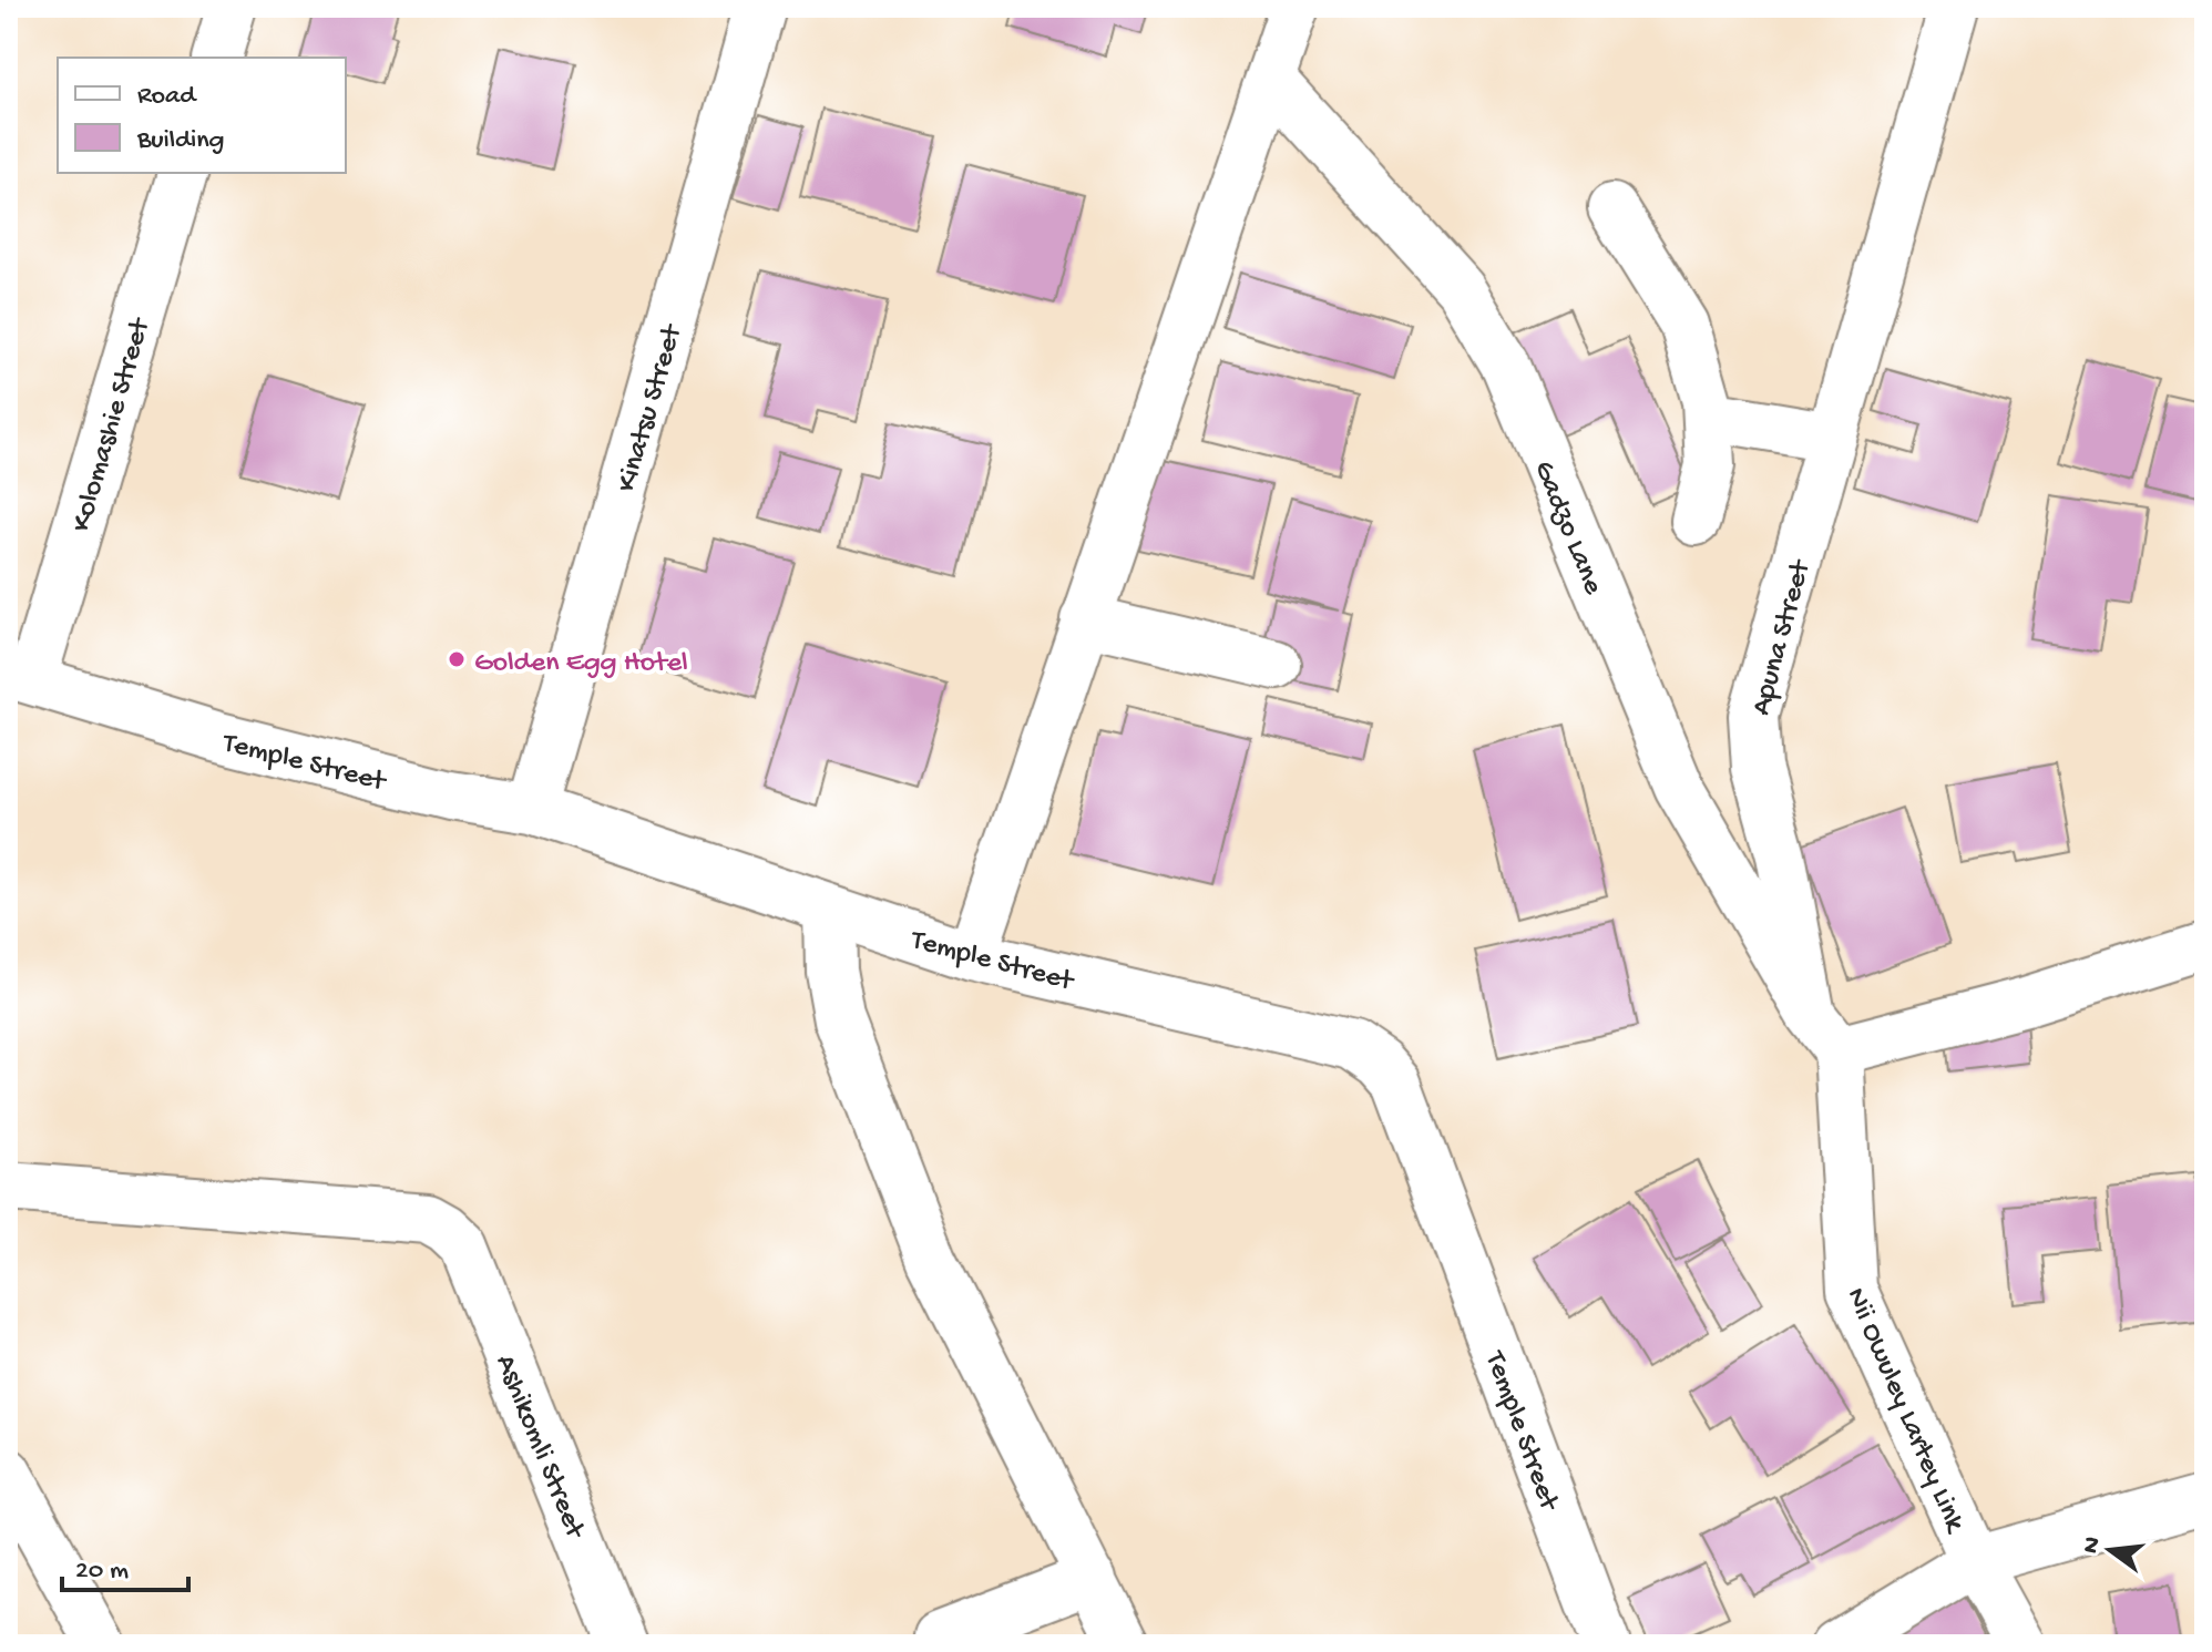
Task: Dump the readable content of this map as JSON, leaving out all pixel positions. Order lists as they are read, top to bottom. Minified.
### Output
{"streets":{"street":["Kinatsu Street","Kolomashie Street","Gadzo Lane","Apuna Street","Temple Street","Nii Owuley Lartey Link","Ashikomli Street"]},"crossings":[["Kinatsu Street","Temple Street"],["Kolomashie Street","Temple Street"],["Gadzo Lane","Apuna Street"],["Gadzo Lane","Nii Owuley Lartey Link"],["Apuna Street","Nii Owuley Lartey Link"]],"places":["Golden Egg Hotel"],"legend":["Road","Building"],"scale_bar":"20 m","north":"left"}
